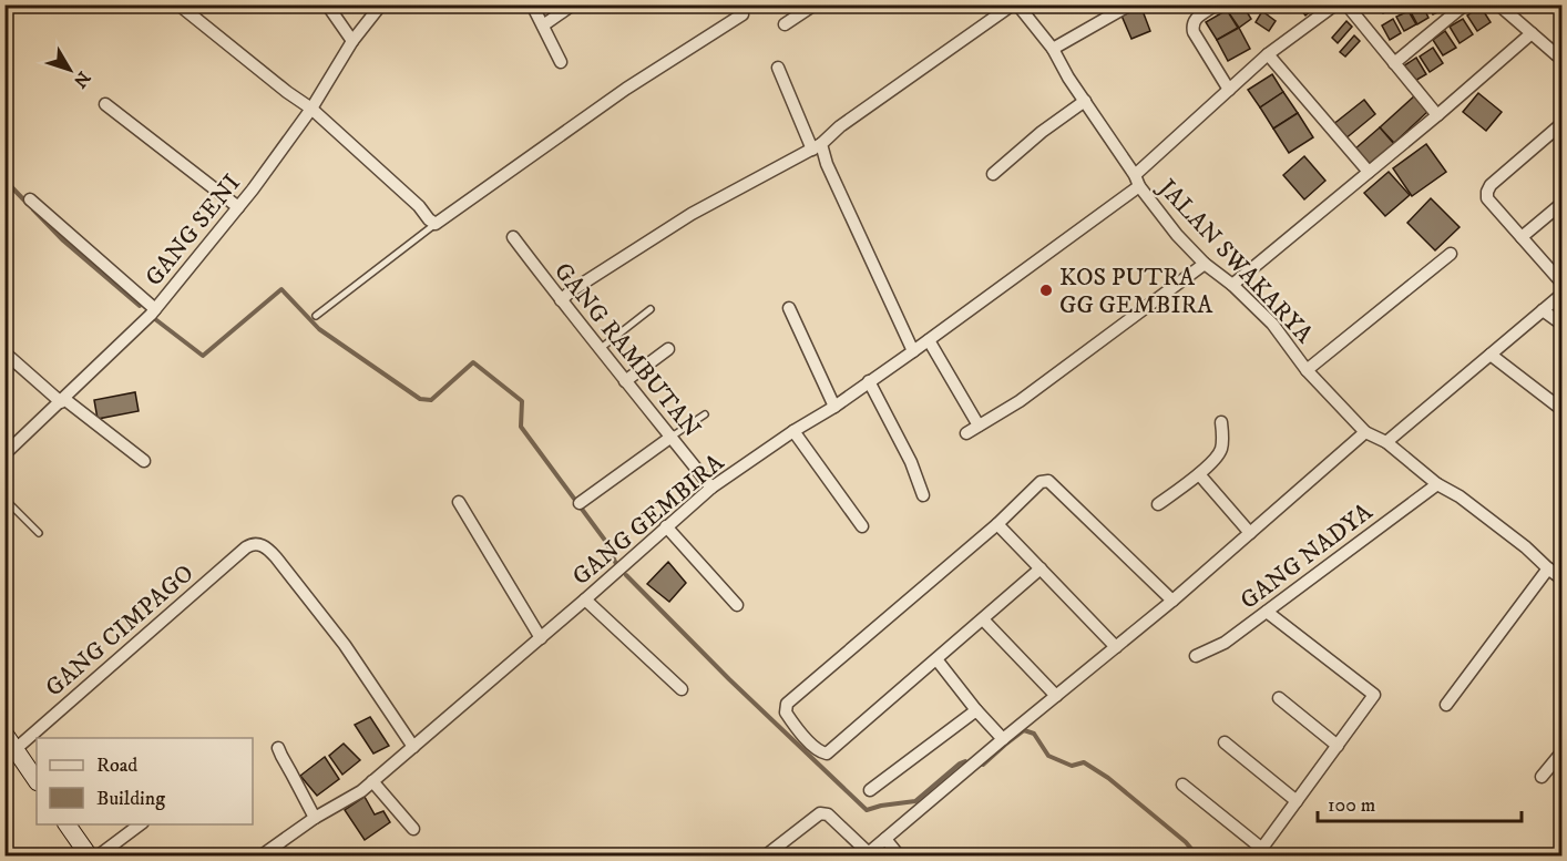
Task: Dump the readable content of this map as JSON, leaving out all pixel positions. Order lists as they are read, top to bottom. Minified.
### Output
{"streets":{"street":["GANG SENI","JALAN SWAKARYA","GANG RAMBUTAN","GANG GEMBIRA","GANG NADYA","GANG CIMPAGO"]},"crossings":[["JALAN SWAKARYA","GANG GEMBIRA"],["JALAN SWAKARYA","GANG NADYA"],["GANG RAMBUTAN","GANG GEMBIRA"],["GANG GEMBIRA","GANG CIMPAGO"]],"places":["KOS PUTRA GG GEMBIRA"],"legend":["Road","Building"],"scale_bar":"100 m","north":"bottom right"}
